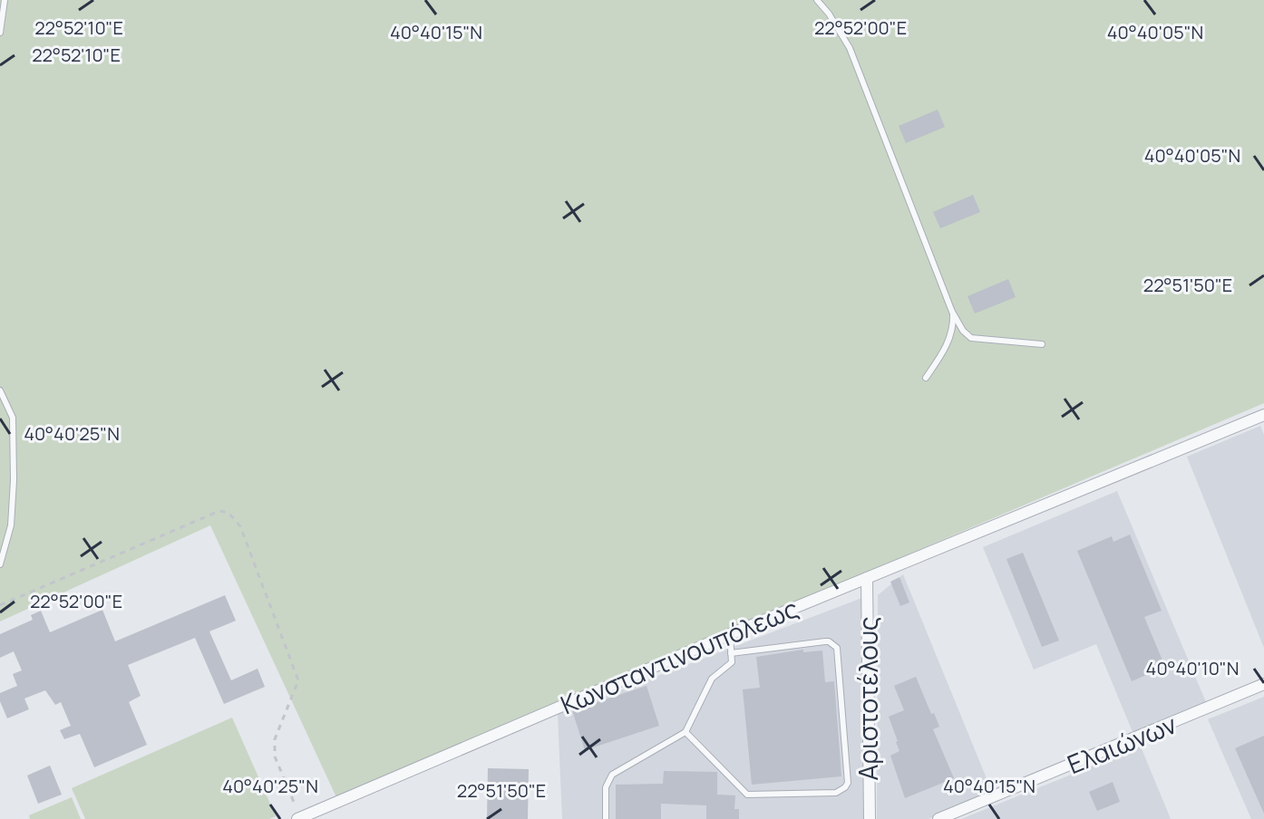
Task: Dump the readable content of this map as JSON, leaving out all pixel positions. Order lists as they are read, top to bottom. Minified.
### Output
{"streets":{"street":["Κωνσταντινουπόλεως","Αριστοτέλους","Ελαιώνων"]},"crossings":[["Κωνσταντινουπόλεως","Αριστοτέλους"]],"coordinates":["22°52'10\"E","22°52'00\"E","40°40'15\"N","40°40'05\"N","22°51'50\"E","40°40'25\"N","40°40'10\"N"]}
